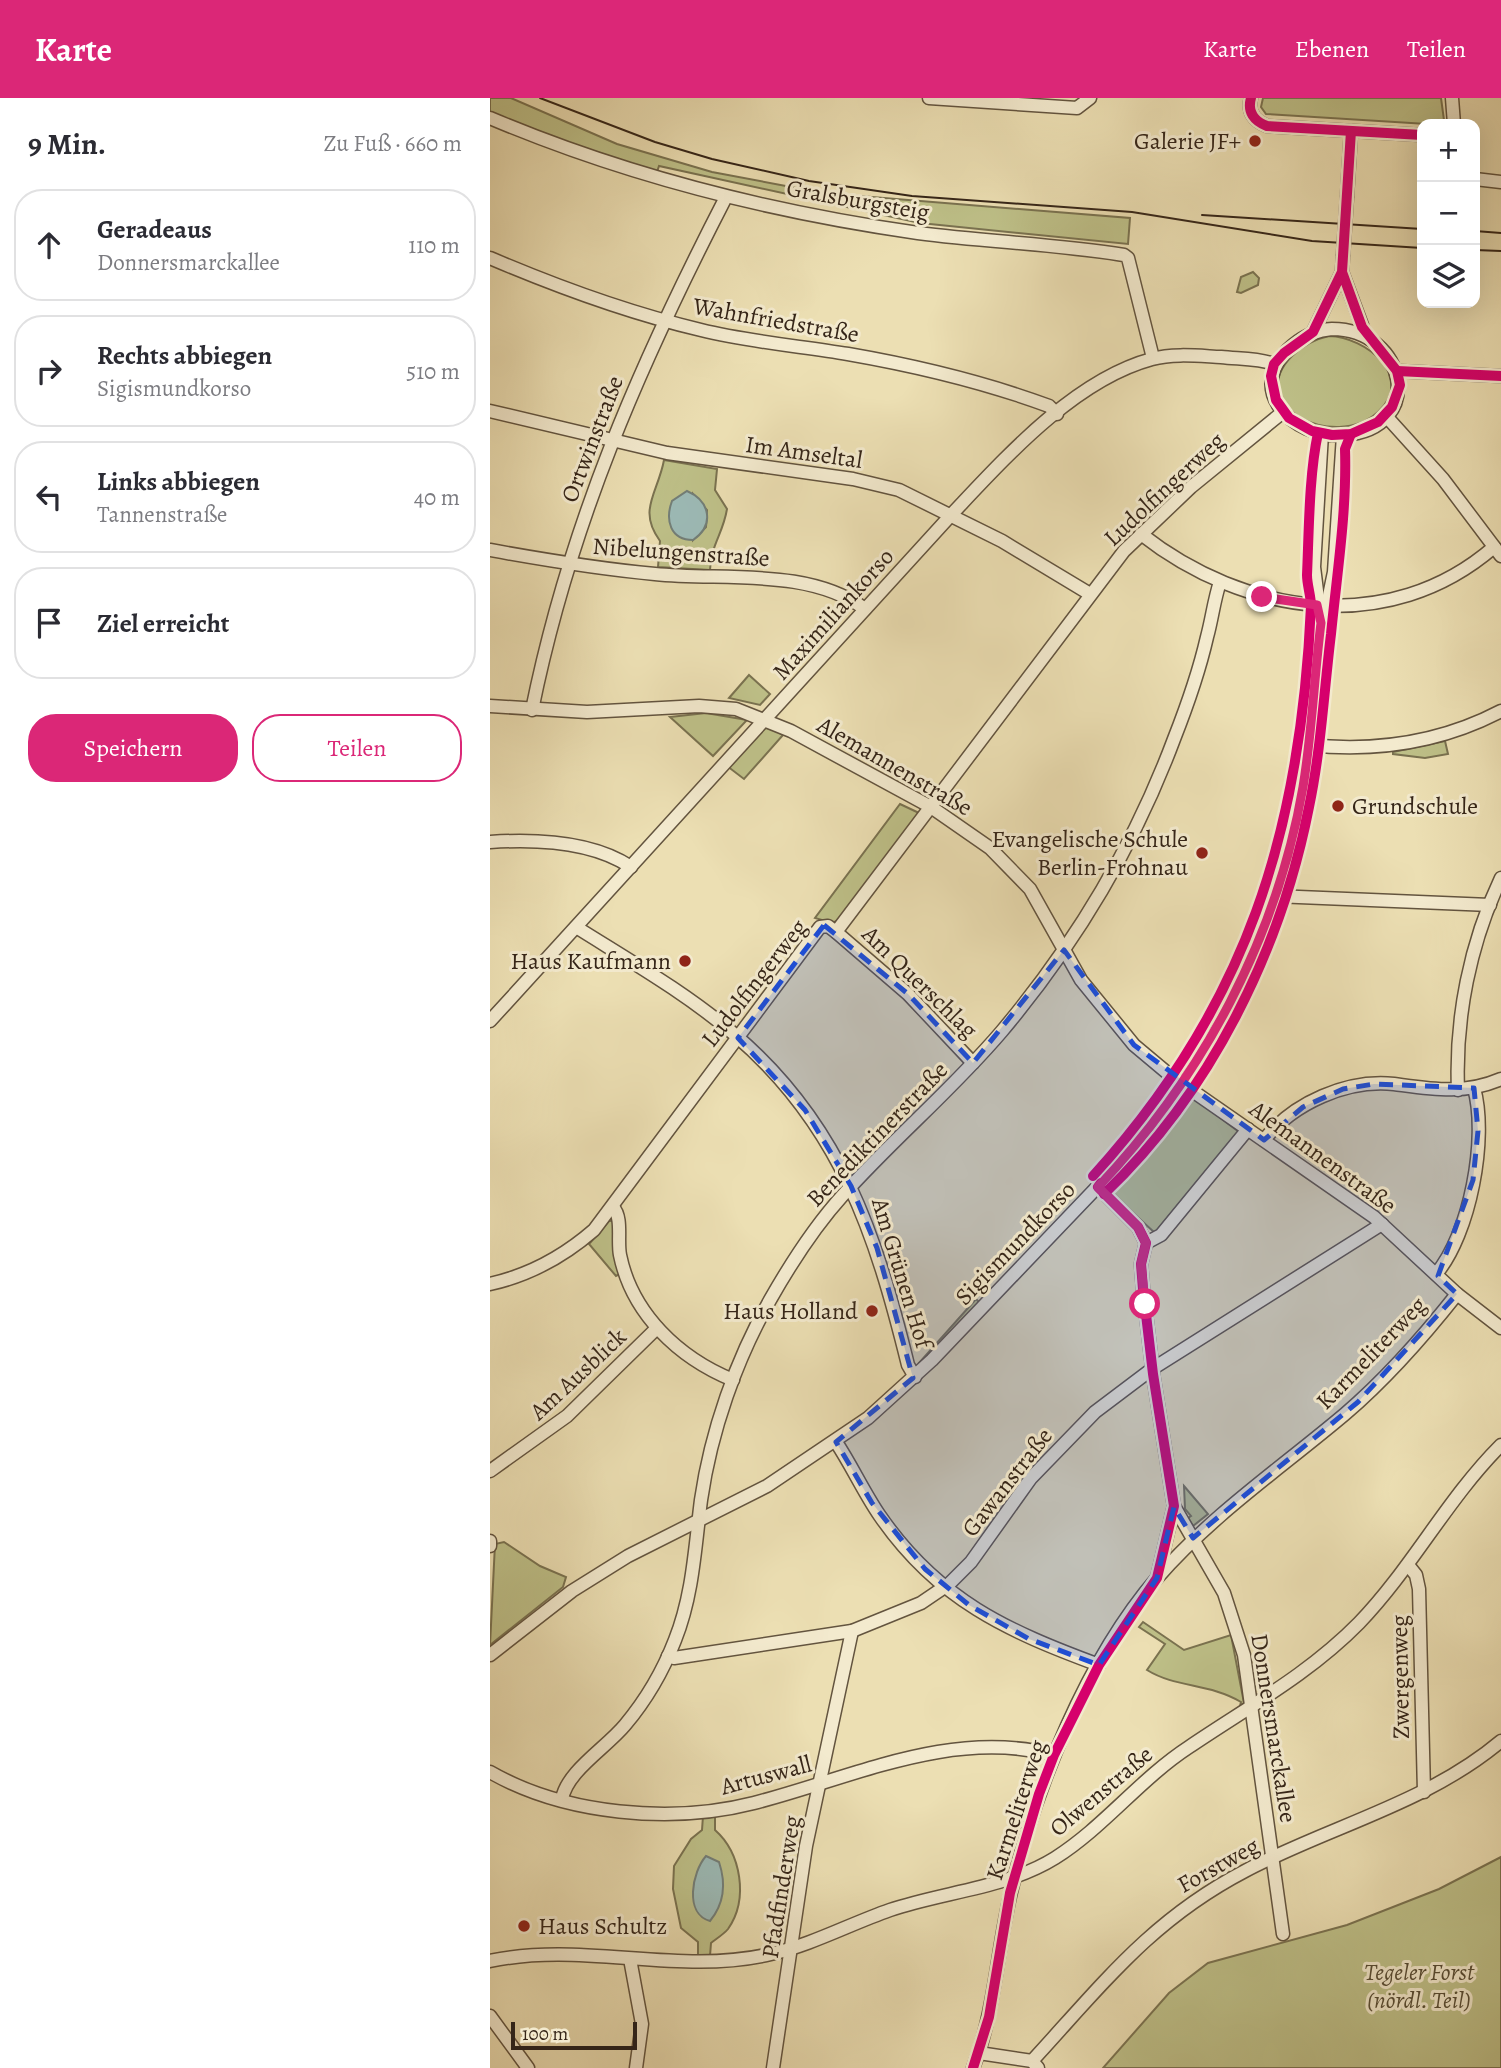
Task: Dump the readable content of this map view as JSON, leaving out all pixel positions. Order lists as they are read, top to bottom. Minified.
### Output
{"streets":{"street":["Gralsburgsteig","Wahnfriedstraße","Ortwinstraße","Im Amseltal","Ludolfingerweg","Nibelungenstraße","Maximiliankorso","Alemannenstraße","Am Querschlag","Benediktinerstraße","Sigismundkorso","Am Grünen Hof","Karmeliterweg","Am Ausblick","Gawanstraße","Zwergenweg","Donnersmarckallee","Artuswall","Olwenstraße","Forstweg","Pfadfinderweg"]},"crossings":[["Gralsburgsteig","Ortwinstraße"],["Gralsburgsteig","Maximiliankorso"],["Wahnfriedstraße","Ortwinstraße"],["Wahnfriedstraße","Maximiliankorso"],["Ortwinstraße","Im Amseltal"],["Ortwinstraße","Nibelungenstraße"],["Ortwinstraße","Alemannenstraße"],["Im Amseltal","Ludolfingerweg"],["Im Amseltal","Maximiliankorso"],["Ludolfingerweg","Maximiliankorso"],["Ludolfingerweg","Alemannenstraße"],["Ludolfingerweg","Am Querschlag"],["Ludolfingerweg","Sigismundkorso"],["Ludolfingerweg","Am Grünen Hof"],["Nibelungenstraße","Maximiliankorso"],["Maximiliankorso","Alemannenstraße"],["Maximiliankorso","Sigismundkorso"],["Maximiliankorso","Am Grünen Hof"],["Alemannenstraße","Benediktinerstraße"],["Alemannenstraße","Sigismundkorso"],["Alemannenstraße","Karmeliterweg"],["Alemannenstraße","Gawanstraße"],["Am Querschlag","Benediktinerstraße"],["Benediktinerstraße","Sigismundkorso"],["Benediktinerstraße","Am Grünen Hof"],["Benediktinerstraße","Gawanstraße"],["Benediktinerstraße","Artuswall"],["Sigismundkorso","Am Grünen Hof"],["Karmeliterweg","Donnersmarckallee"],["Karmeliterweg","Artuswall"],["Karmeliterweg","Olwenstraße"],["Gawanstraße","Donnersmarckallee"],["Gawanstraße","Pfadfinderweg"],["Zwergenweg","Olwenstraße"],["Zwergenweg","Forstweg"],["Donnersmarckallee","Olwenstraße"],["Donnersmarckallee","Forstweg"],["Artuswall","Pfadfinderweg"],["Olwenstraße","Pfadfinderweg"]],"parks":["Tegeler Forst (nördl. Teil)"],"places":["Galerie JF+","Grundschule","Evangelische Schule Berlin-Frohnau","Haus Kaufmann","Haus Holland","Haus Schultz"],"scale_bar":"100 m","page":{"header":"Karte","nav":["Karte","Ebenen","Teilen"],"heading":["9 Min.","Zu Fuß · 660 m"],"map_buttons":["+","−"],"list":[["Geradeaus","Donnersmarckallee","110 m"],["Rechts abbiegen","Sigismundkorso","510 m"],["Links abbiegen","Tannenstraße","40 m"],"Ziel erreicht"],"buttons":["Speichern","Teilen"],"scale":"100 m"}}
